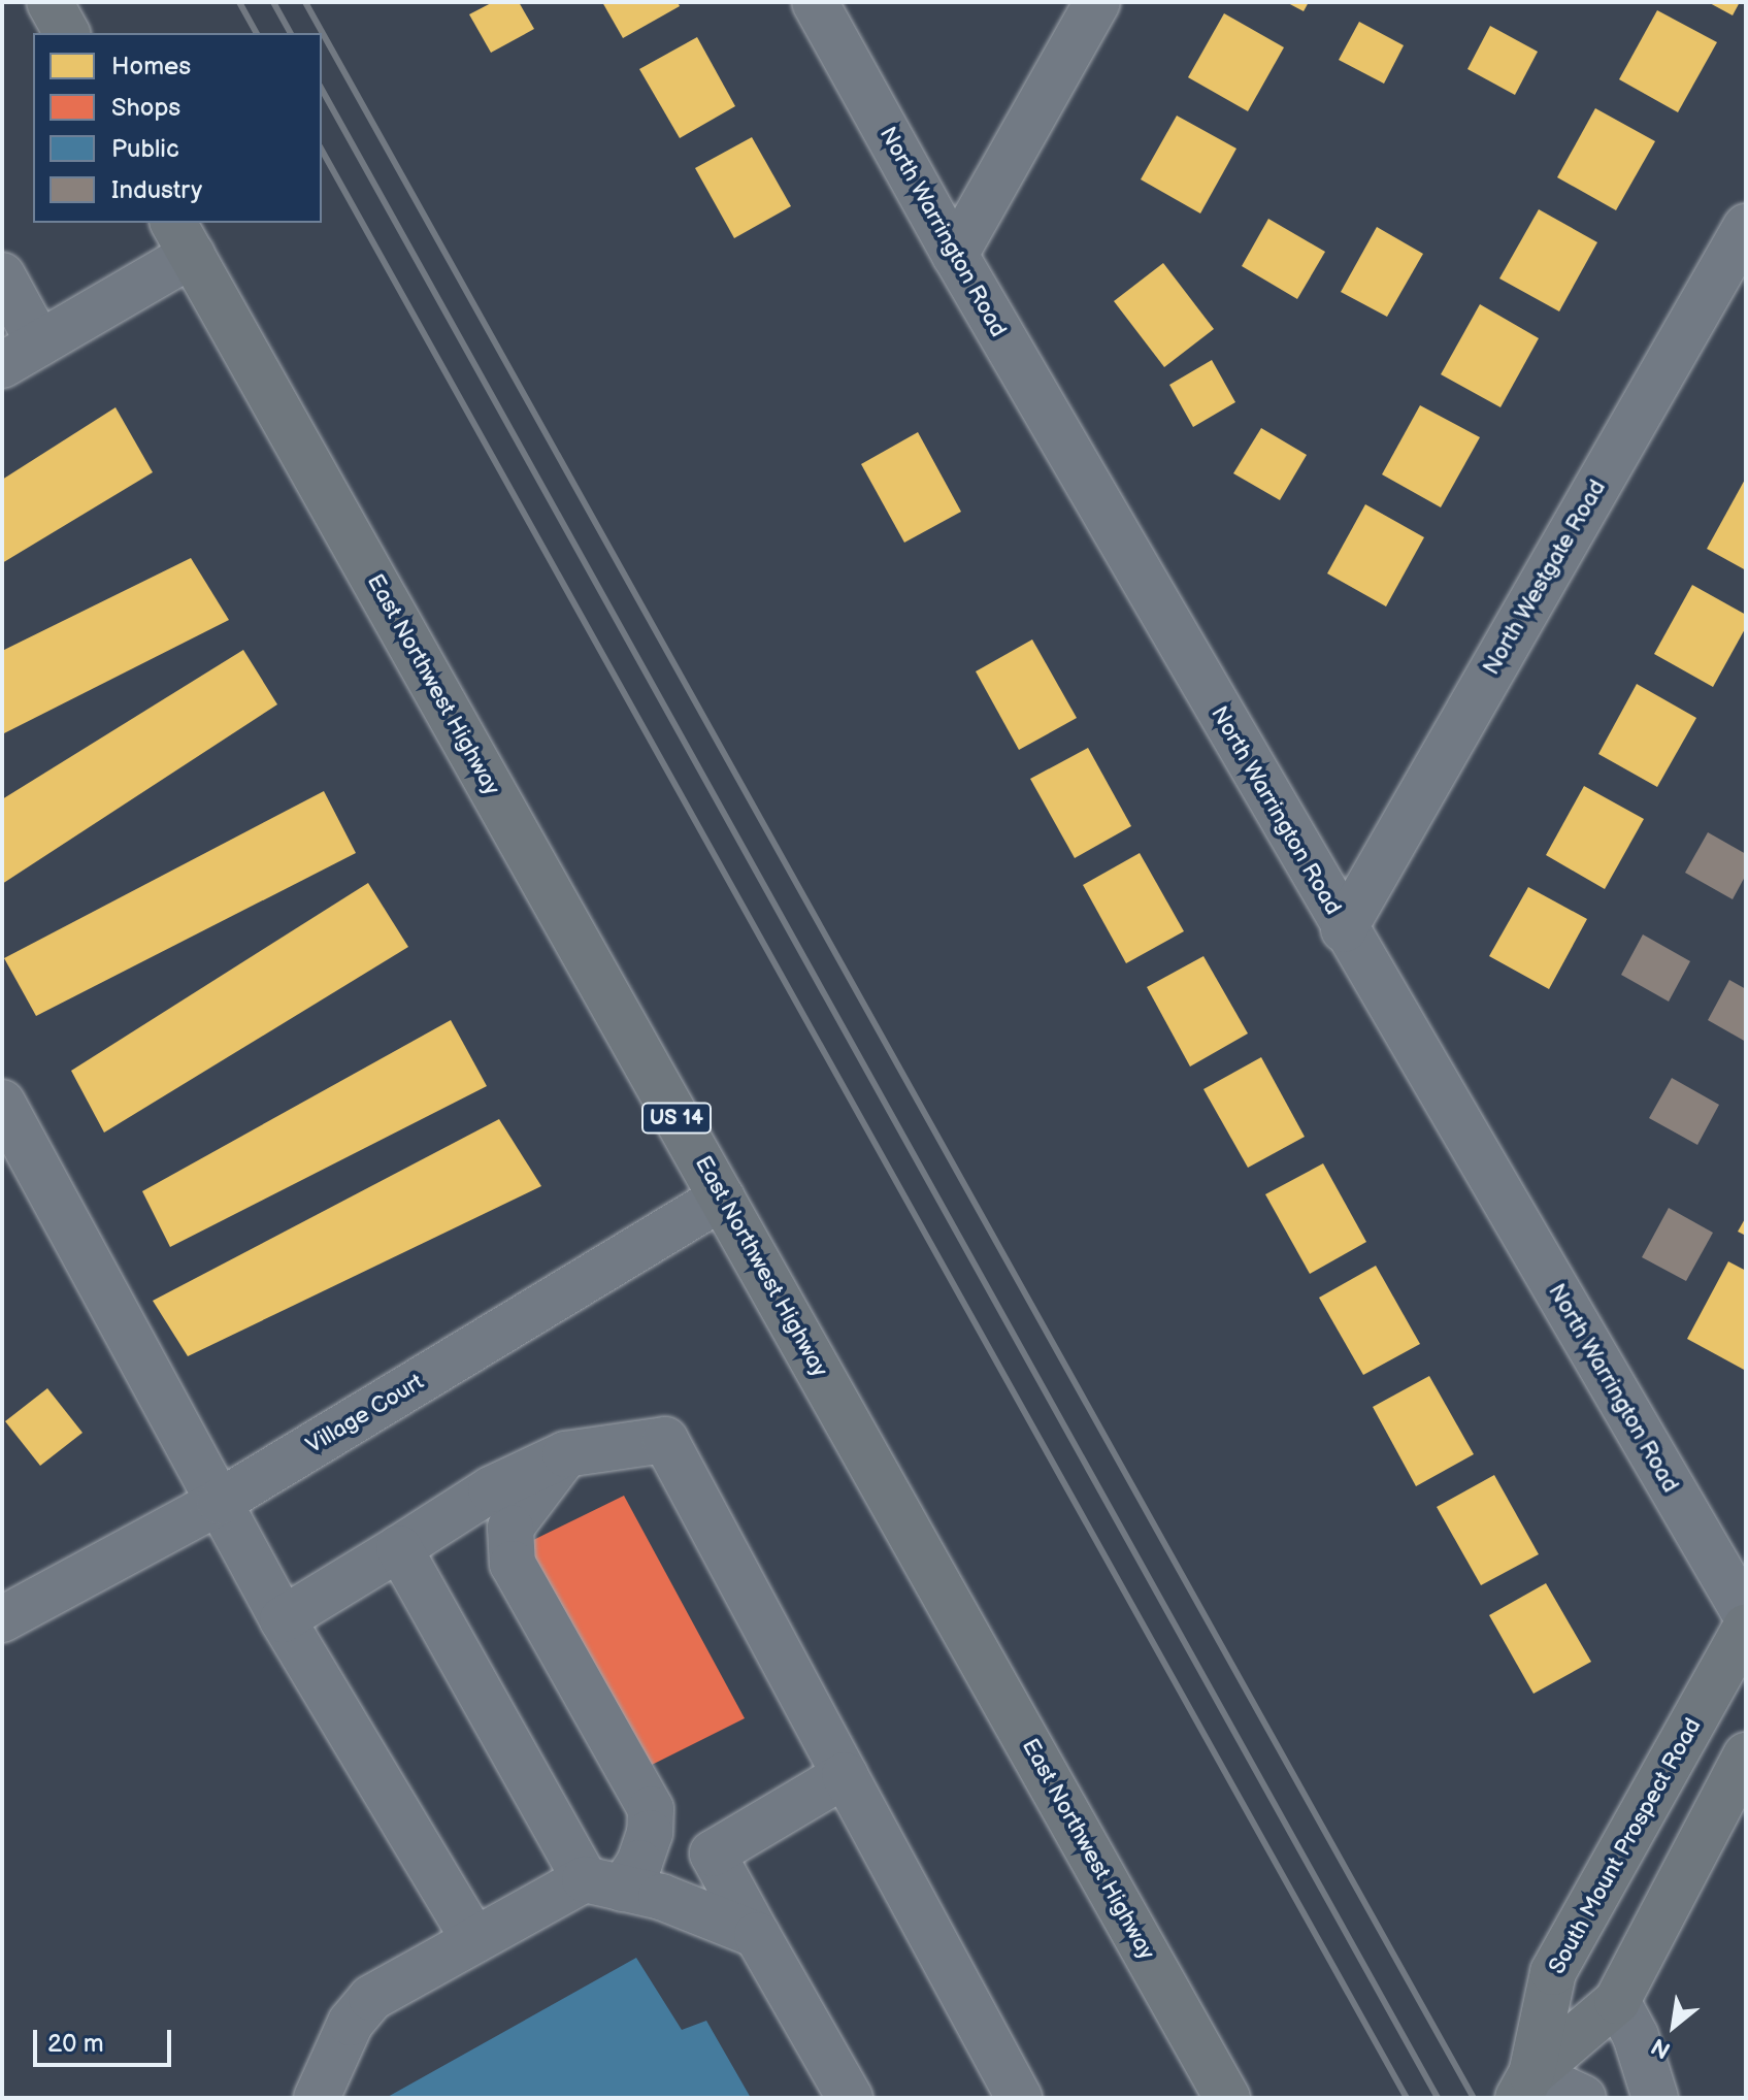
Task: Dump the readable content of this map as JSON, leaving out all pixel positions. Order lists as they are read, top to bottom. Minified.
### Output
{"streets":{"main road":["East Northwest Highway","US 14","South Mount Prospect Road"],"street":["North Warrington Road","North Westgate Road","Village Court"]},"crossings":[["North Warrington Road","North Westgate Road"],["East Northwest Highway","Village Court"]],"legend":["Homes","Shops","Public","Industry"],"scale_bar":"20 m","north":"bottom left"}
